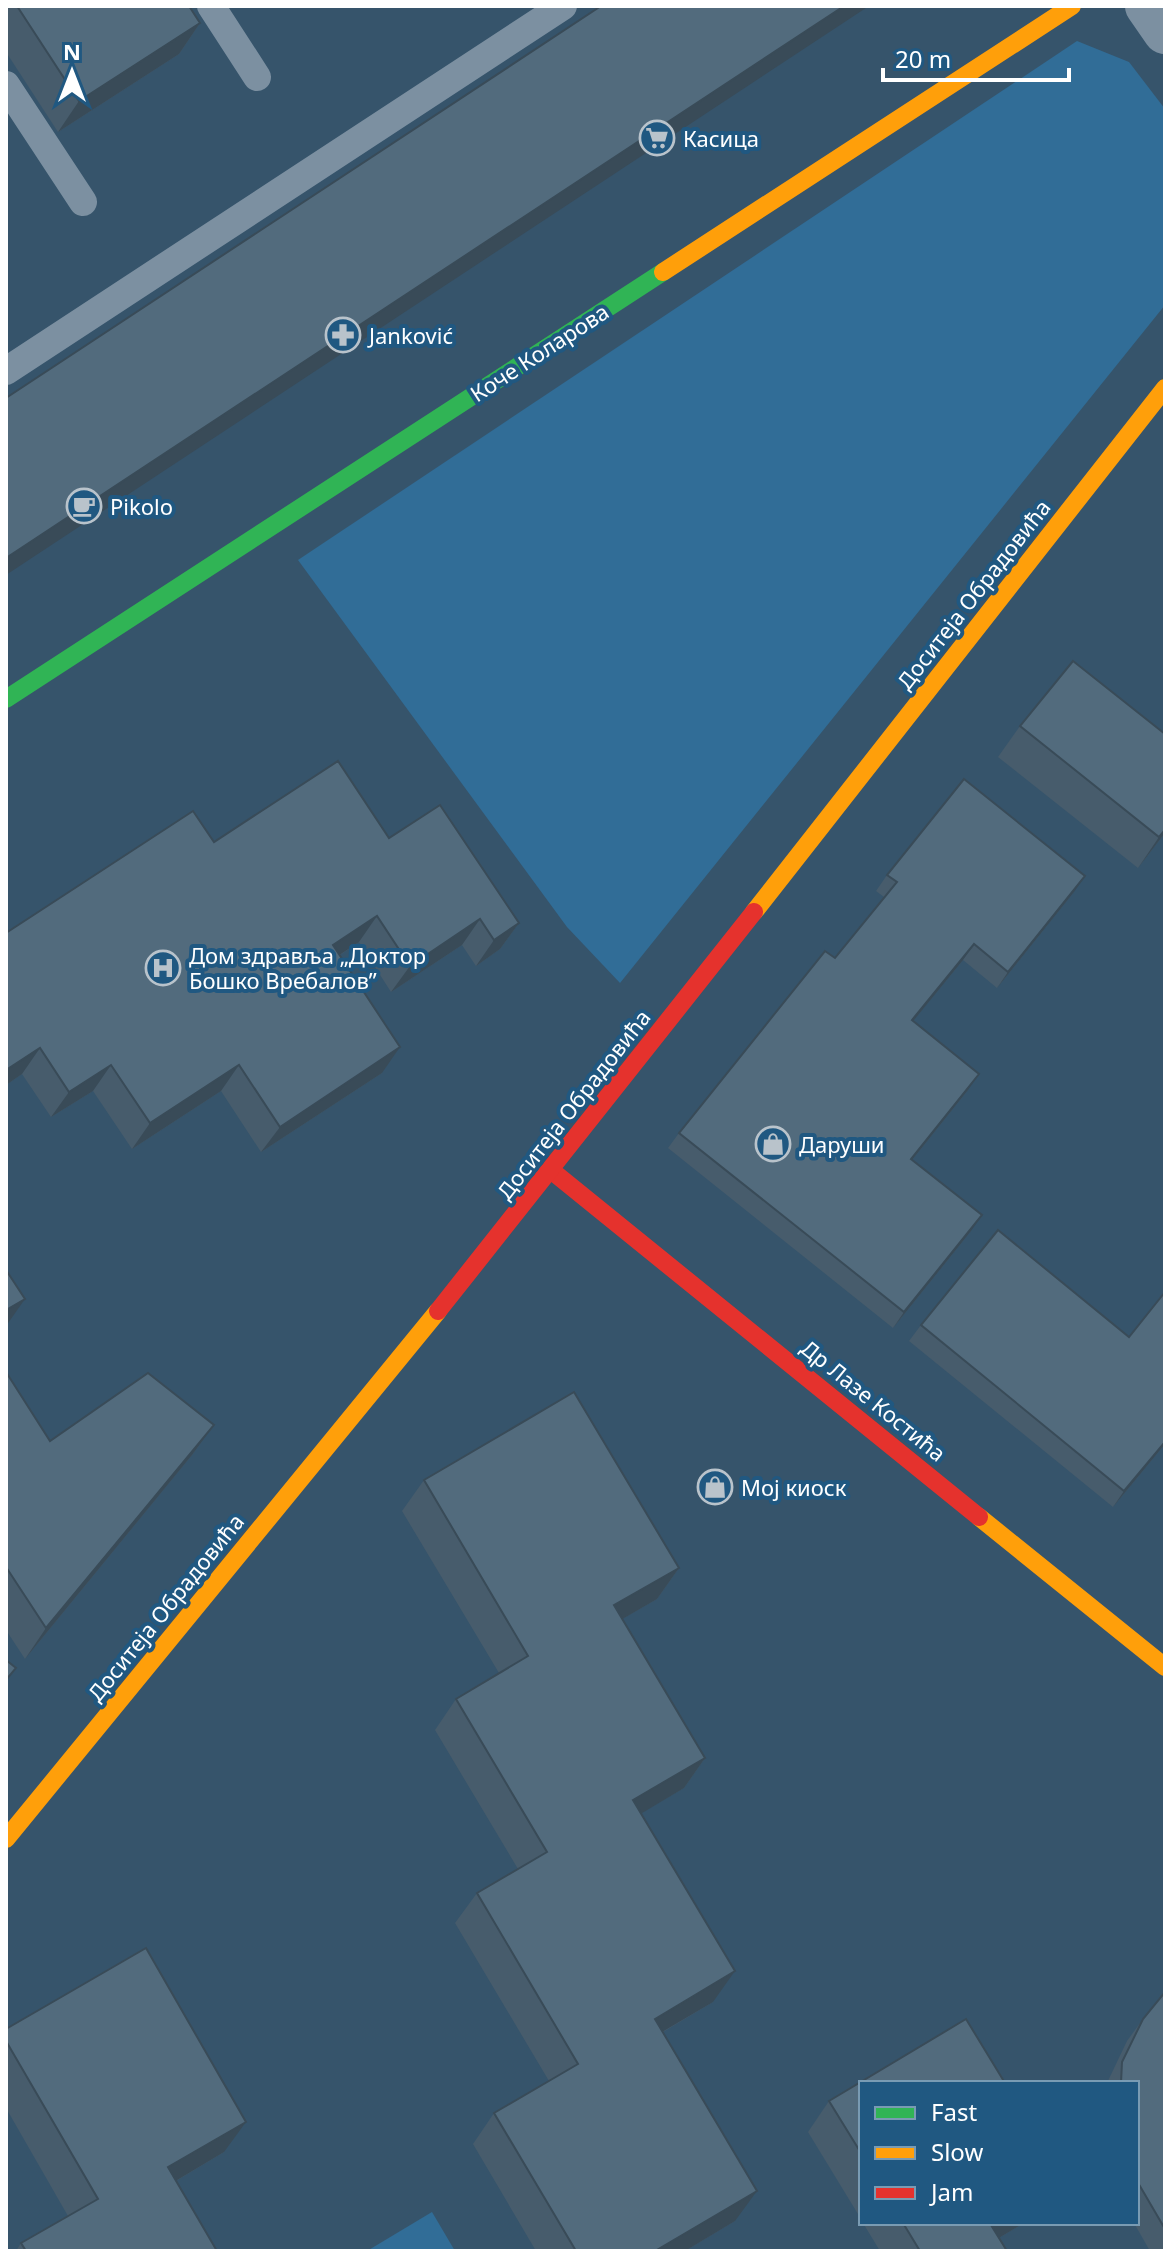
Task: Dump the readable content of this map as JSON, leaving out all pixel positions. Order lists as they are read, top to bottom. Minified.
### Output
{"streets":{"street":["Коче Коларова","Доситеја Обрадовића","Др Лазе Костића"]},"crossings":[["Доситеја Обрадовића","Др Лазе Костића"]],"places":{"supermarket":["Касица"],"pharmacy":["Janković"],"cafe":["Pikolo"],"hospital":["Дом здравља „Доктор Бошко Вребалов”"],"shop":["Даруши","Мој киоск"]},"legend":["Fast","Slow","Jam"],"scale_bar":"20 m","north":"top"}
